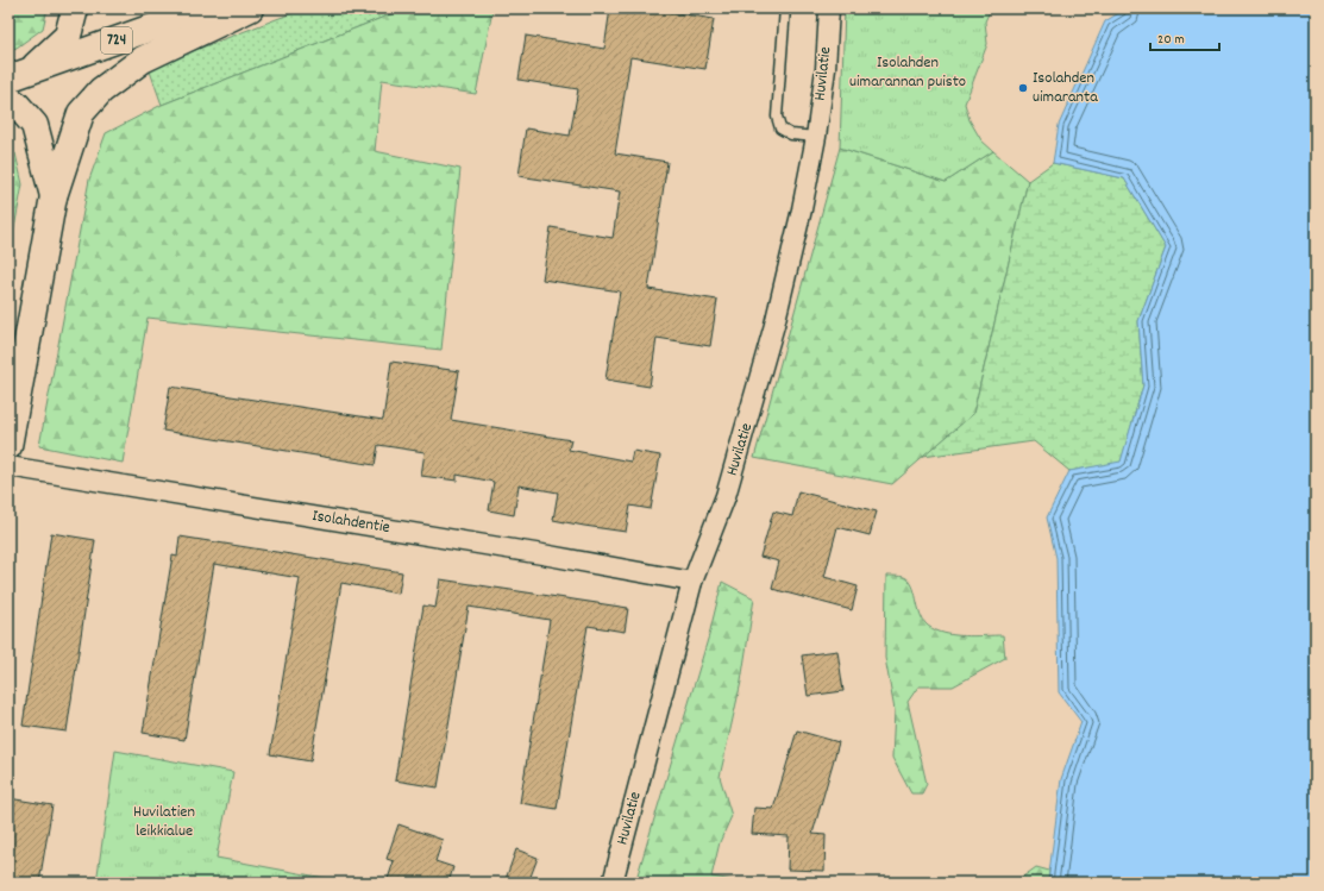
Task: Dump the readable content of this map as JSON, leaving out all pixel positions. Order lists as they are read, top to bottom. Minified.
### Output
{"streets":{"main road":["724"],"street":["Huvilatie","Isolahdentie"]},"crossings":[["Huvilatie","Isolahdentie"]],"parks":["Isolahden uimarannan puisto","Huvilatien leikkialue"],"places":["Isolahden uimaranta"],"scale_bar":"20 m"}
